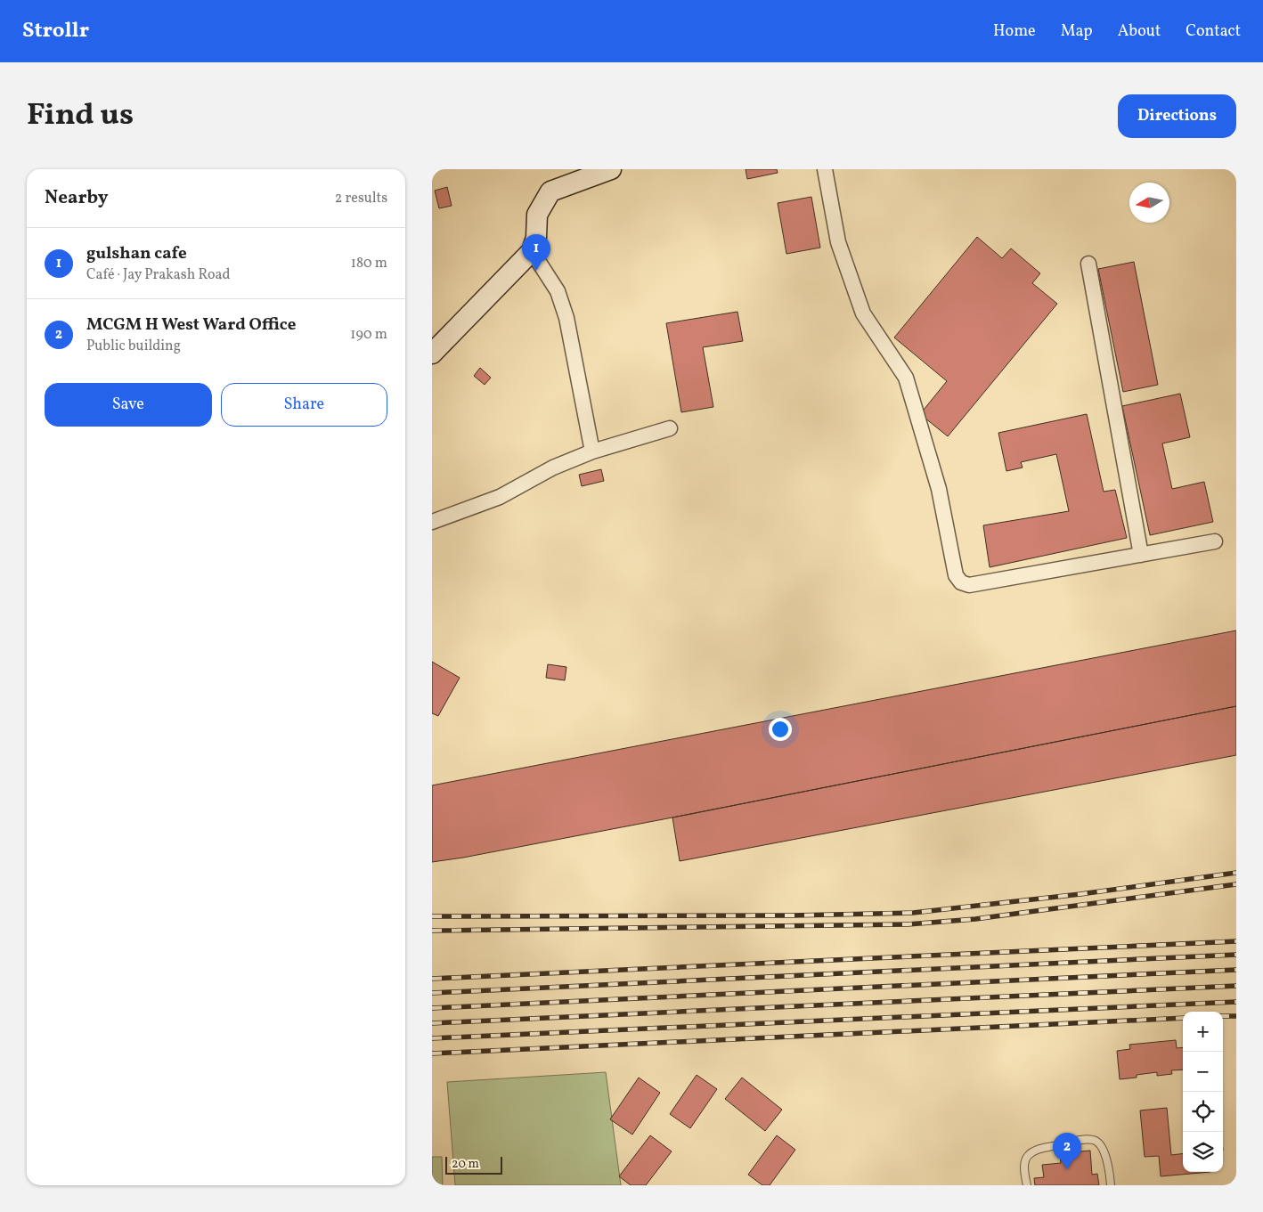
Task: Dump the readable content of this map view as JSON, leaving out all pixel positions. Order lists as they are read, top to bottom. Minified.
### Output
{"scale_bar":"20 m","north":"left","page":{"header":"Strollr","nav":["Home","Map","About","Contact"],"title":"Find us","buttons":["Directions",["Save","Share"]],"heading":["Nearby","2 results"],"list":[{"mark":"1","name":"gulshan cafe","note":"Café · Jay Prakash Road","value":"180 m"},{"mark":"2","name":"MCGM H West Ward Office","note":"Public building","value":"190 m"}],"pins":["1","2"],"map_buttons":["+","−"],"scale":"20 m"}}
